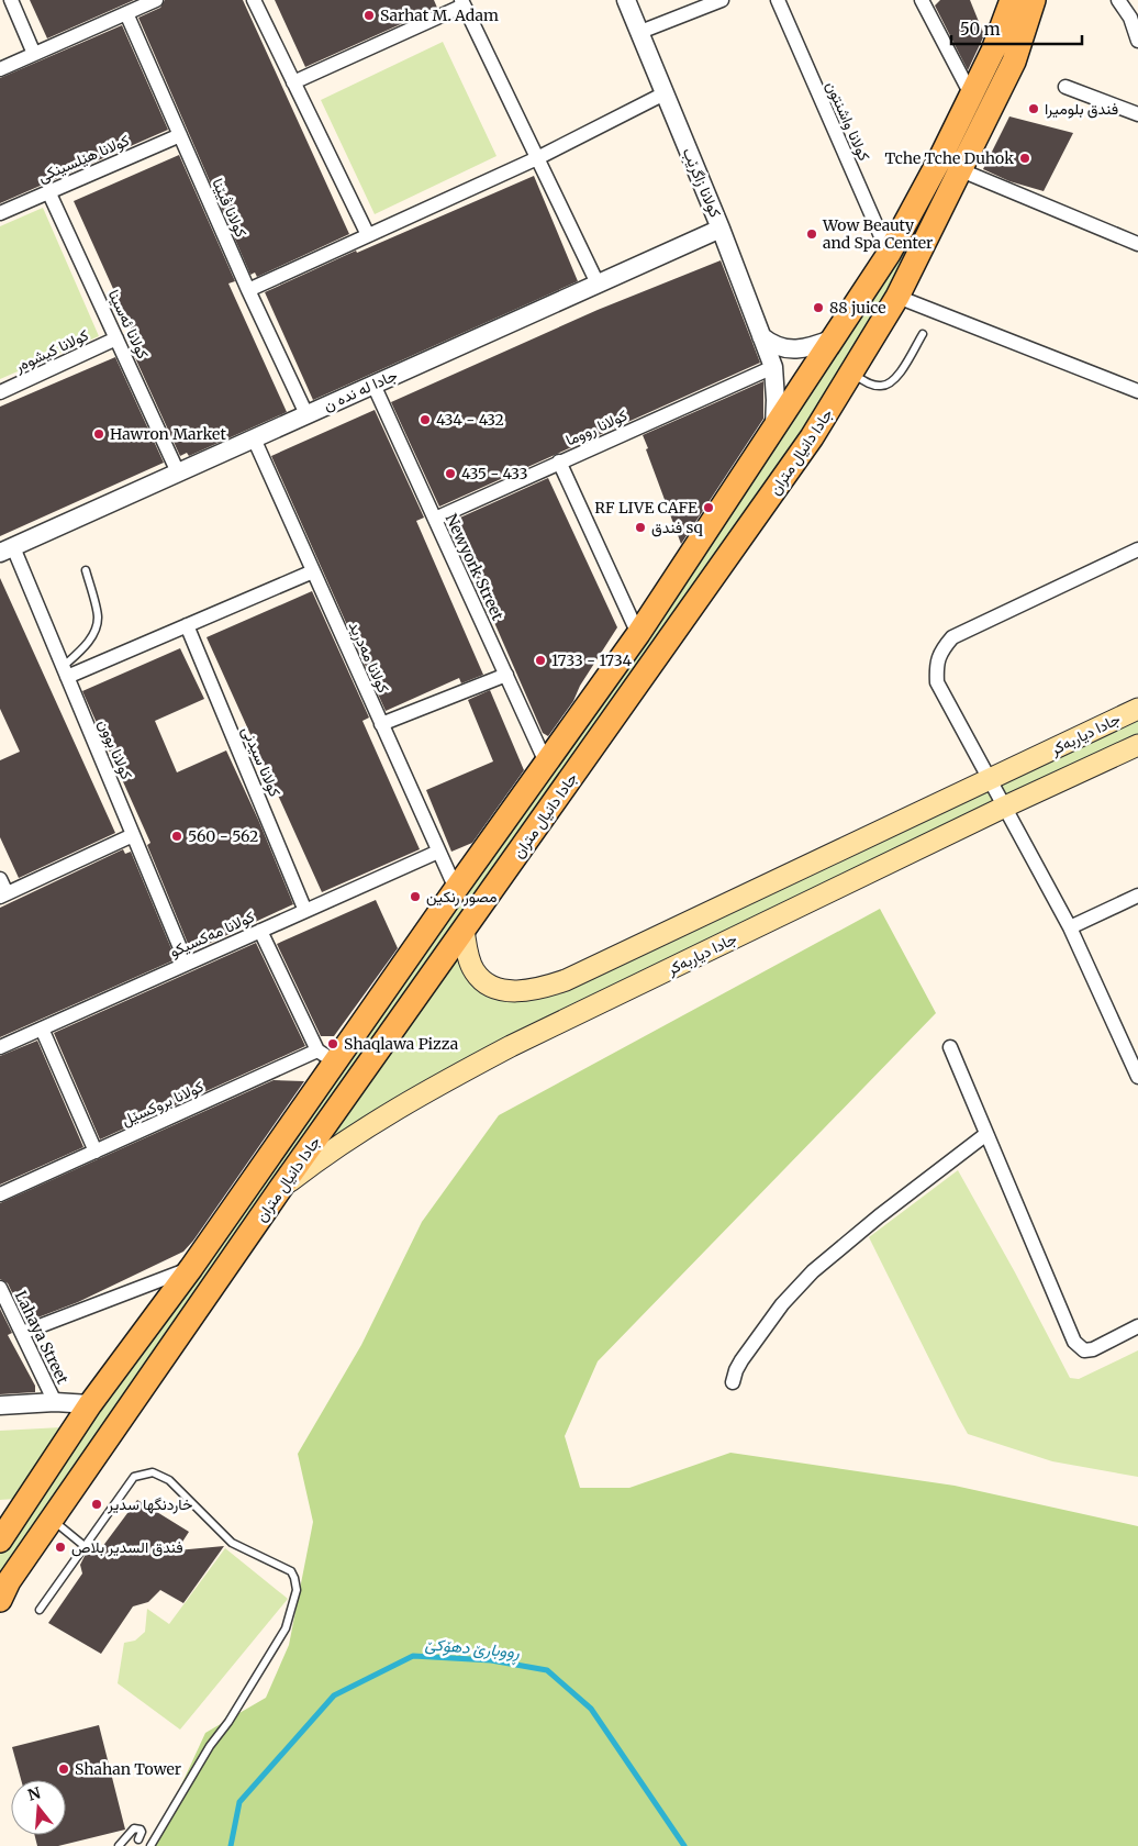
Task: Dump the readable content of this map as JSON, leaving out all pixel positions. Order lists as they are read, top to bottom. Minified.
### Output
{"streets":{"main road":["جادا دانيال متران","جادا دیاربه‌كر"],"street":["كولانا واشنتون","كولانا ھێلسینکی","كولانا زاگرێب","كولانا ڤیێنا","كولانا ئەسینا","كولانا كیشوه‌ر","جادا له نده ن","كولانا رووما","Newyork Street","كولانا مه‌درید","كولانا بوون","كولانا سيدنى","كولانا مەکسیکو","كولانا بروکسێل","Lahaya Street"]},"crossings":[["كولانا واشنتون","جادا دانيال متران"],["كولانا ھێلسینکی","كولانا ڤیێنا"],["كولانا ھێلسینکی","كولانا ئەسینا"],["كولانا زاگرێب","جادا له نده ن"],["كولانا زاگرێب","كولانا رووما"],["كولانا زاگرێب","جادا دانيال متران"],["كولانا ڤیێنا","جادا له نده ن"],["كولانا ئەسینا","كولانا كیشوه‌ر"],["كولانا ئەسینا","جادا له نده ن"],["جادا له نده ن","Newyork Street"],["جادا له نده ن","كولانا مه‌درید"],["جادا له نده ن","كولانا بوون"],["كولانا رووما","Newyork Street"],["جادا دانيال متران","Newyork Street"],["جادا دانيال متران","كولانا مه‌درید"],["جادا دانيال متران","جادا دیاربه‌كر"],["جادا دانيال متران","كولانا بروکسێل"],["كولانا مه‌درید","كولانا مەکسیکو"],["كولانا بوون","كولانا مەکسیکو"],["كولانا سيدنى","كولانا مەکسیکو"]],"water":["ڕووبارێ دهۆكێ"],"places":["Sarhat M. Adam","فندق بلوميرا","Tche Tche Duhok","Wow Beauty and Spa Center","88 juice","434 - 432","Hawron Market","435 - 433","RF LIVE CAFE","فندق sq","1733 - 1734","560 - 562","مصور رنكين","Shaqlawa Pizza","خاردنگها سدير","فندق السدير بلاص","Shahan Tower"],"scale_bar":"50 m","north":"top"}
